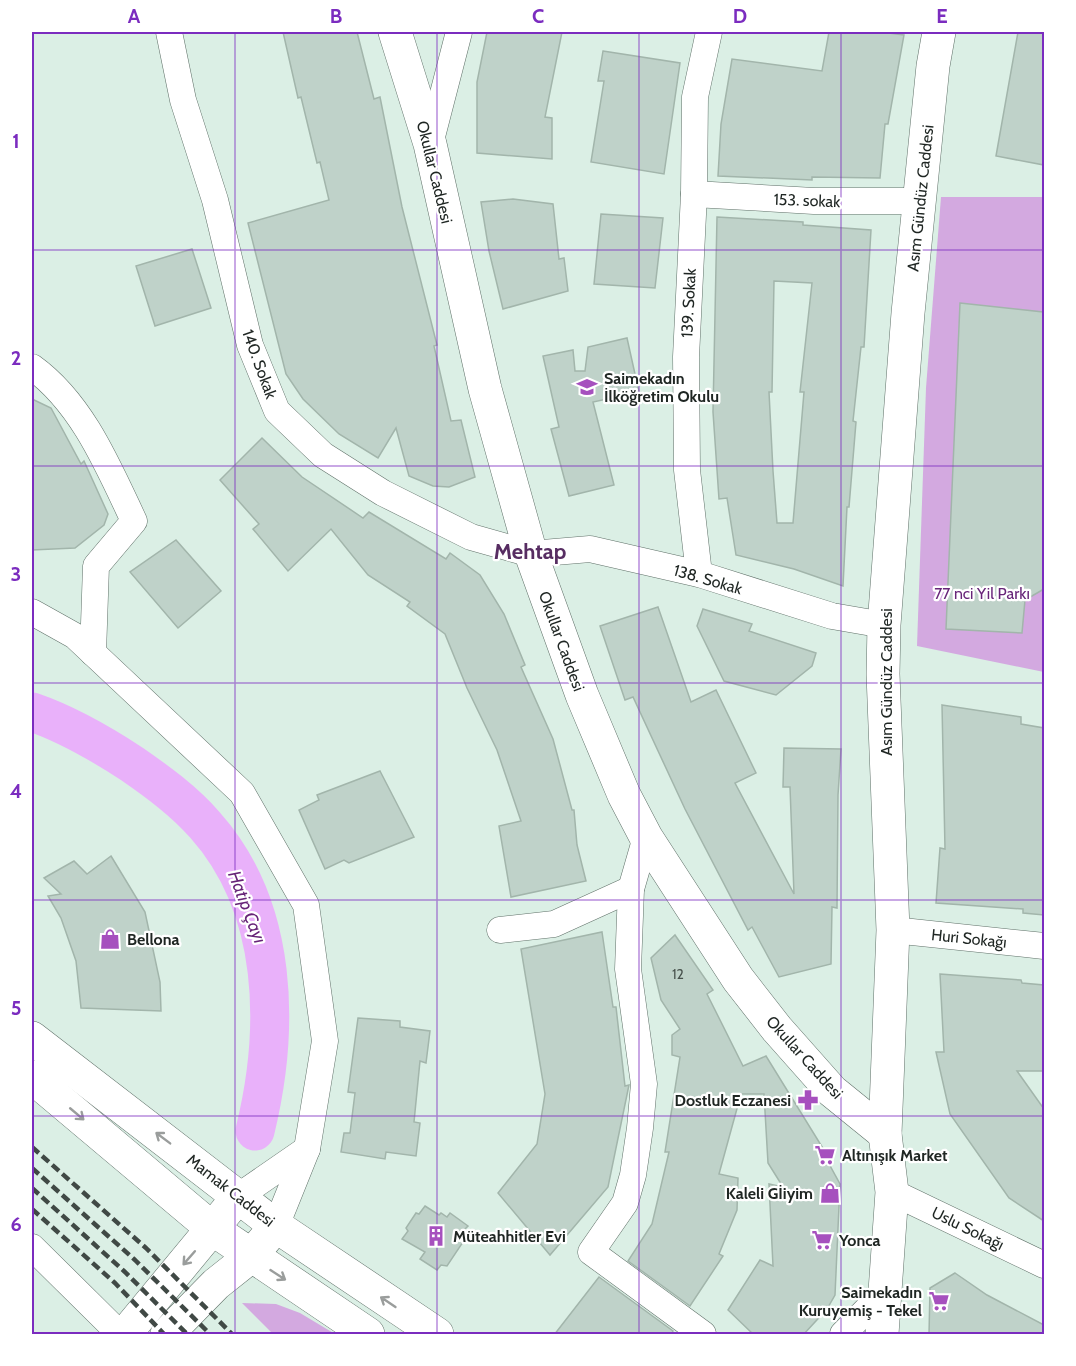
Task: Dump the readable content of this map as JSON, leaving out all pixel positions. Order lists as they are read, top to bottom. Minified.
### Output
{"streets":{"street":["Okullar Caddesi","Asım Gündüz Caddesi","153. sokak","139. Sokak","140. Sokak","138. Sokak","Huri Sokağı","Mamak Caddesi","Uslu Sokağı"]},"crossings":[["Okullar Caddesi","Asım Gündüz Caddesi"],["Okullar Caddesi","140. Sokak"],["Okullar Caddesi","138. Sokak"],["Asım Gündüz Caddesi","153. sokak"],["Asım Gündüz Caddesi","138. Sokak"],["Asım Gündüz Caddesi","Huri Sokağı"],["Asım Gündüz Caddesi","Uslu Sokağı"],["153. sokak","139. Sokak"],["139. Sokak","138. Sokak"],["140. Sokak","138. Sokak"]],"districts":["Mehtap"],"water":["Hatip Çayı"],"parks":["77 nci Yil Parkı"],"places":{"school or university":["Saimekadın İlköğretim Okulu"],"shop":["Bellona","Kaleli Gİiyim"],"pharmacy":["Dostluk Eczanesi"],"supermarket":["Altınışık Market","Yonca","Saimekadın Kuruyemiş - Tekel"],"building":["Müteahhitler Evi"]},"house_numbers":["12"],"grid":{"columns":["A","B","C","D","E"],"rows":["1","2","3","4","5","6"]}}
